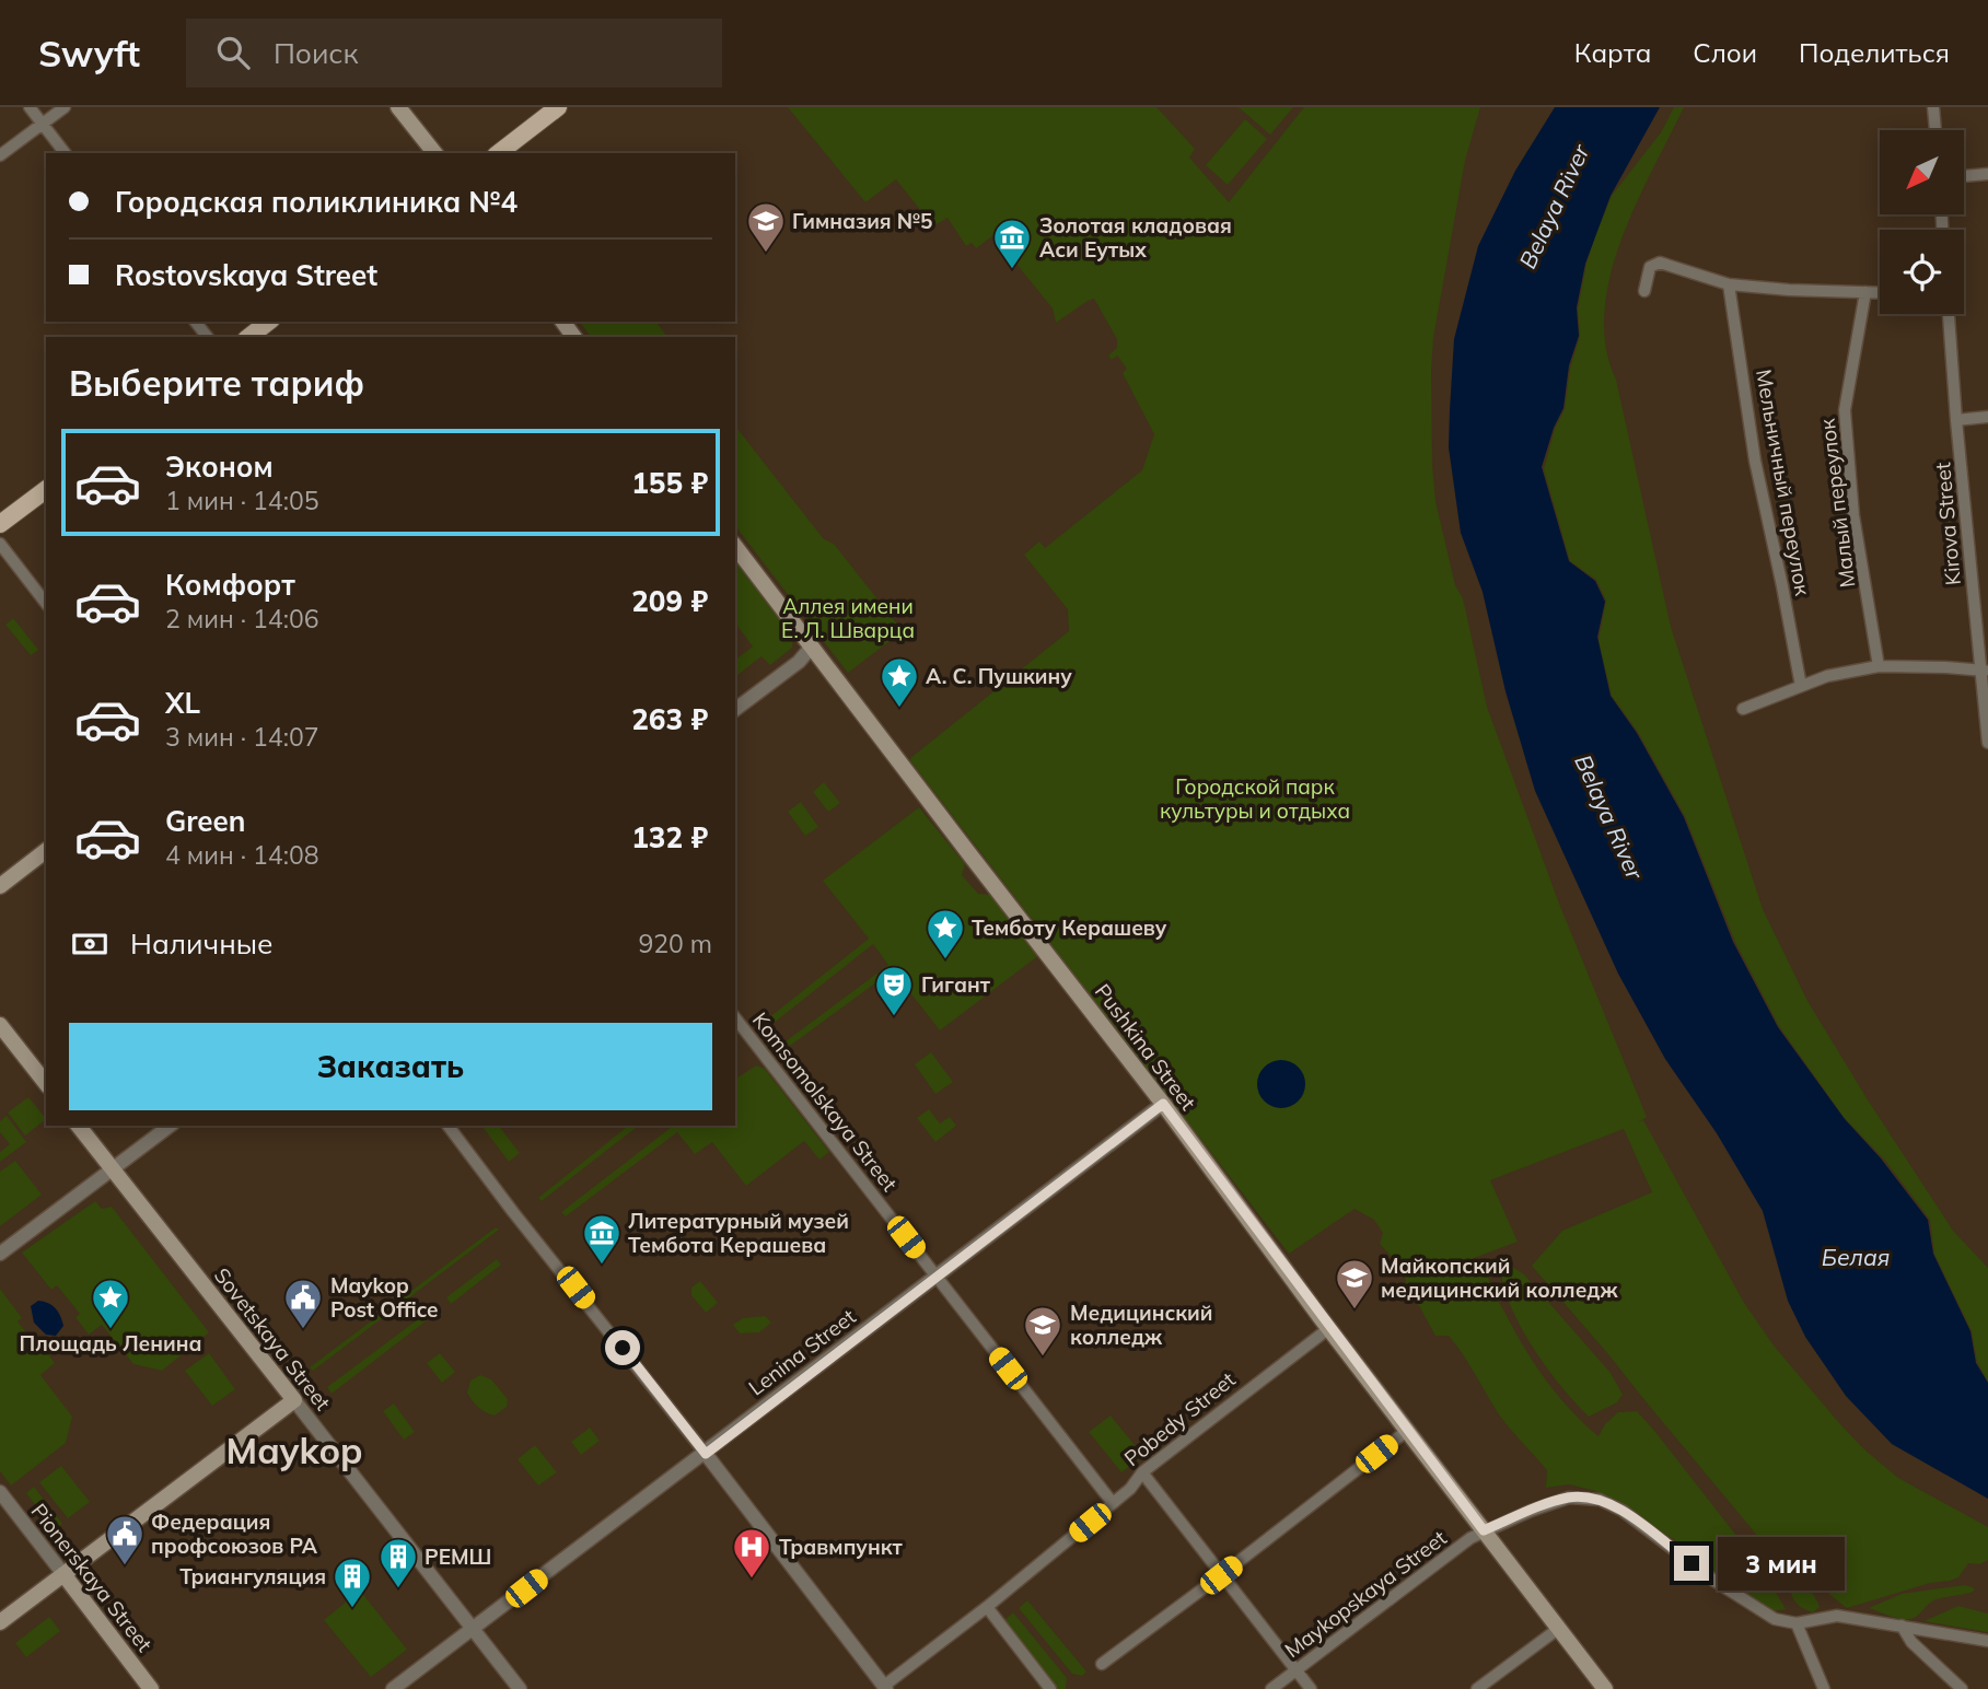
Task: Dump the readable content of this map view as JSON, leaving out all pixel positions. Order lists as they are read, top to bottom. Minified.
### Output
{"streets":{"main road":["Pushkina Street","Sovetskaya Street","Pionerskaya Street"],"street":["Мельничный переулок","Малый переулок","Kirova Street","Komsomolskaya Street","Lenina Street","Pobedy Street","Maykopskaya Street"]},"crossings":[["Pushkina Street","Lenina Street"],["Pushkina Street","Pobedy Street"],["Pushkina Street","Maykopskaya Street"],["Komsomolskaya Street","Lenina Street"],["Komsomolskaya Street","Pobedy Street"],["Sovetskaya Street","Lenina Street"]],"districts":["Maykop"],"water":["Belaya River","Белая"],"parks":["Аллея имени Е. Л. Шварца","Городской парк культуры и отдыха"],"places":{"school or university":["Гимназия №5","Майкопский медицинский колледж","Медицинский колледж"],"museum":["Золотая кладовая Аси Еутых","Литературный музей Тембота Керашева"],"place":["А. С. Пушкину","Темботу Керашеву","Площадь Ленина"],"theatre":["Гигант"],"public building":["Maykop Post Office","Федерация профсоюзов РА"],"hospital":["Травмпункт"],"building":["РЕМШ","Триангуляция"]},"north":"bottom left","page":{"header":"Swyft","search":"Поиск","nav":["Карта","Слои","Поделиться"],"banner":["Городская поликлиника №4","Rostovskaya Street"],"heading":"Выберите тариф","list":[{"name":"Эконом","note":"1 мин · 14:05","value":"155 ₽"},{"name":"Комфорт","note":"2 мин · 14:06","value":"209 ₽"},{"name":"XL","note":"3 мин · 14:07","value":"263 ₽"},{"name":"Green","note":"4 мин · 14:08","value":"132 ₽"}],"pay":["Наличные","920 m"],"buttons":"Заказать","bubble":"3 мин"}}
